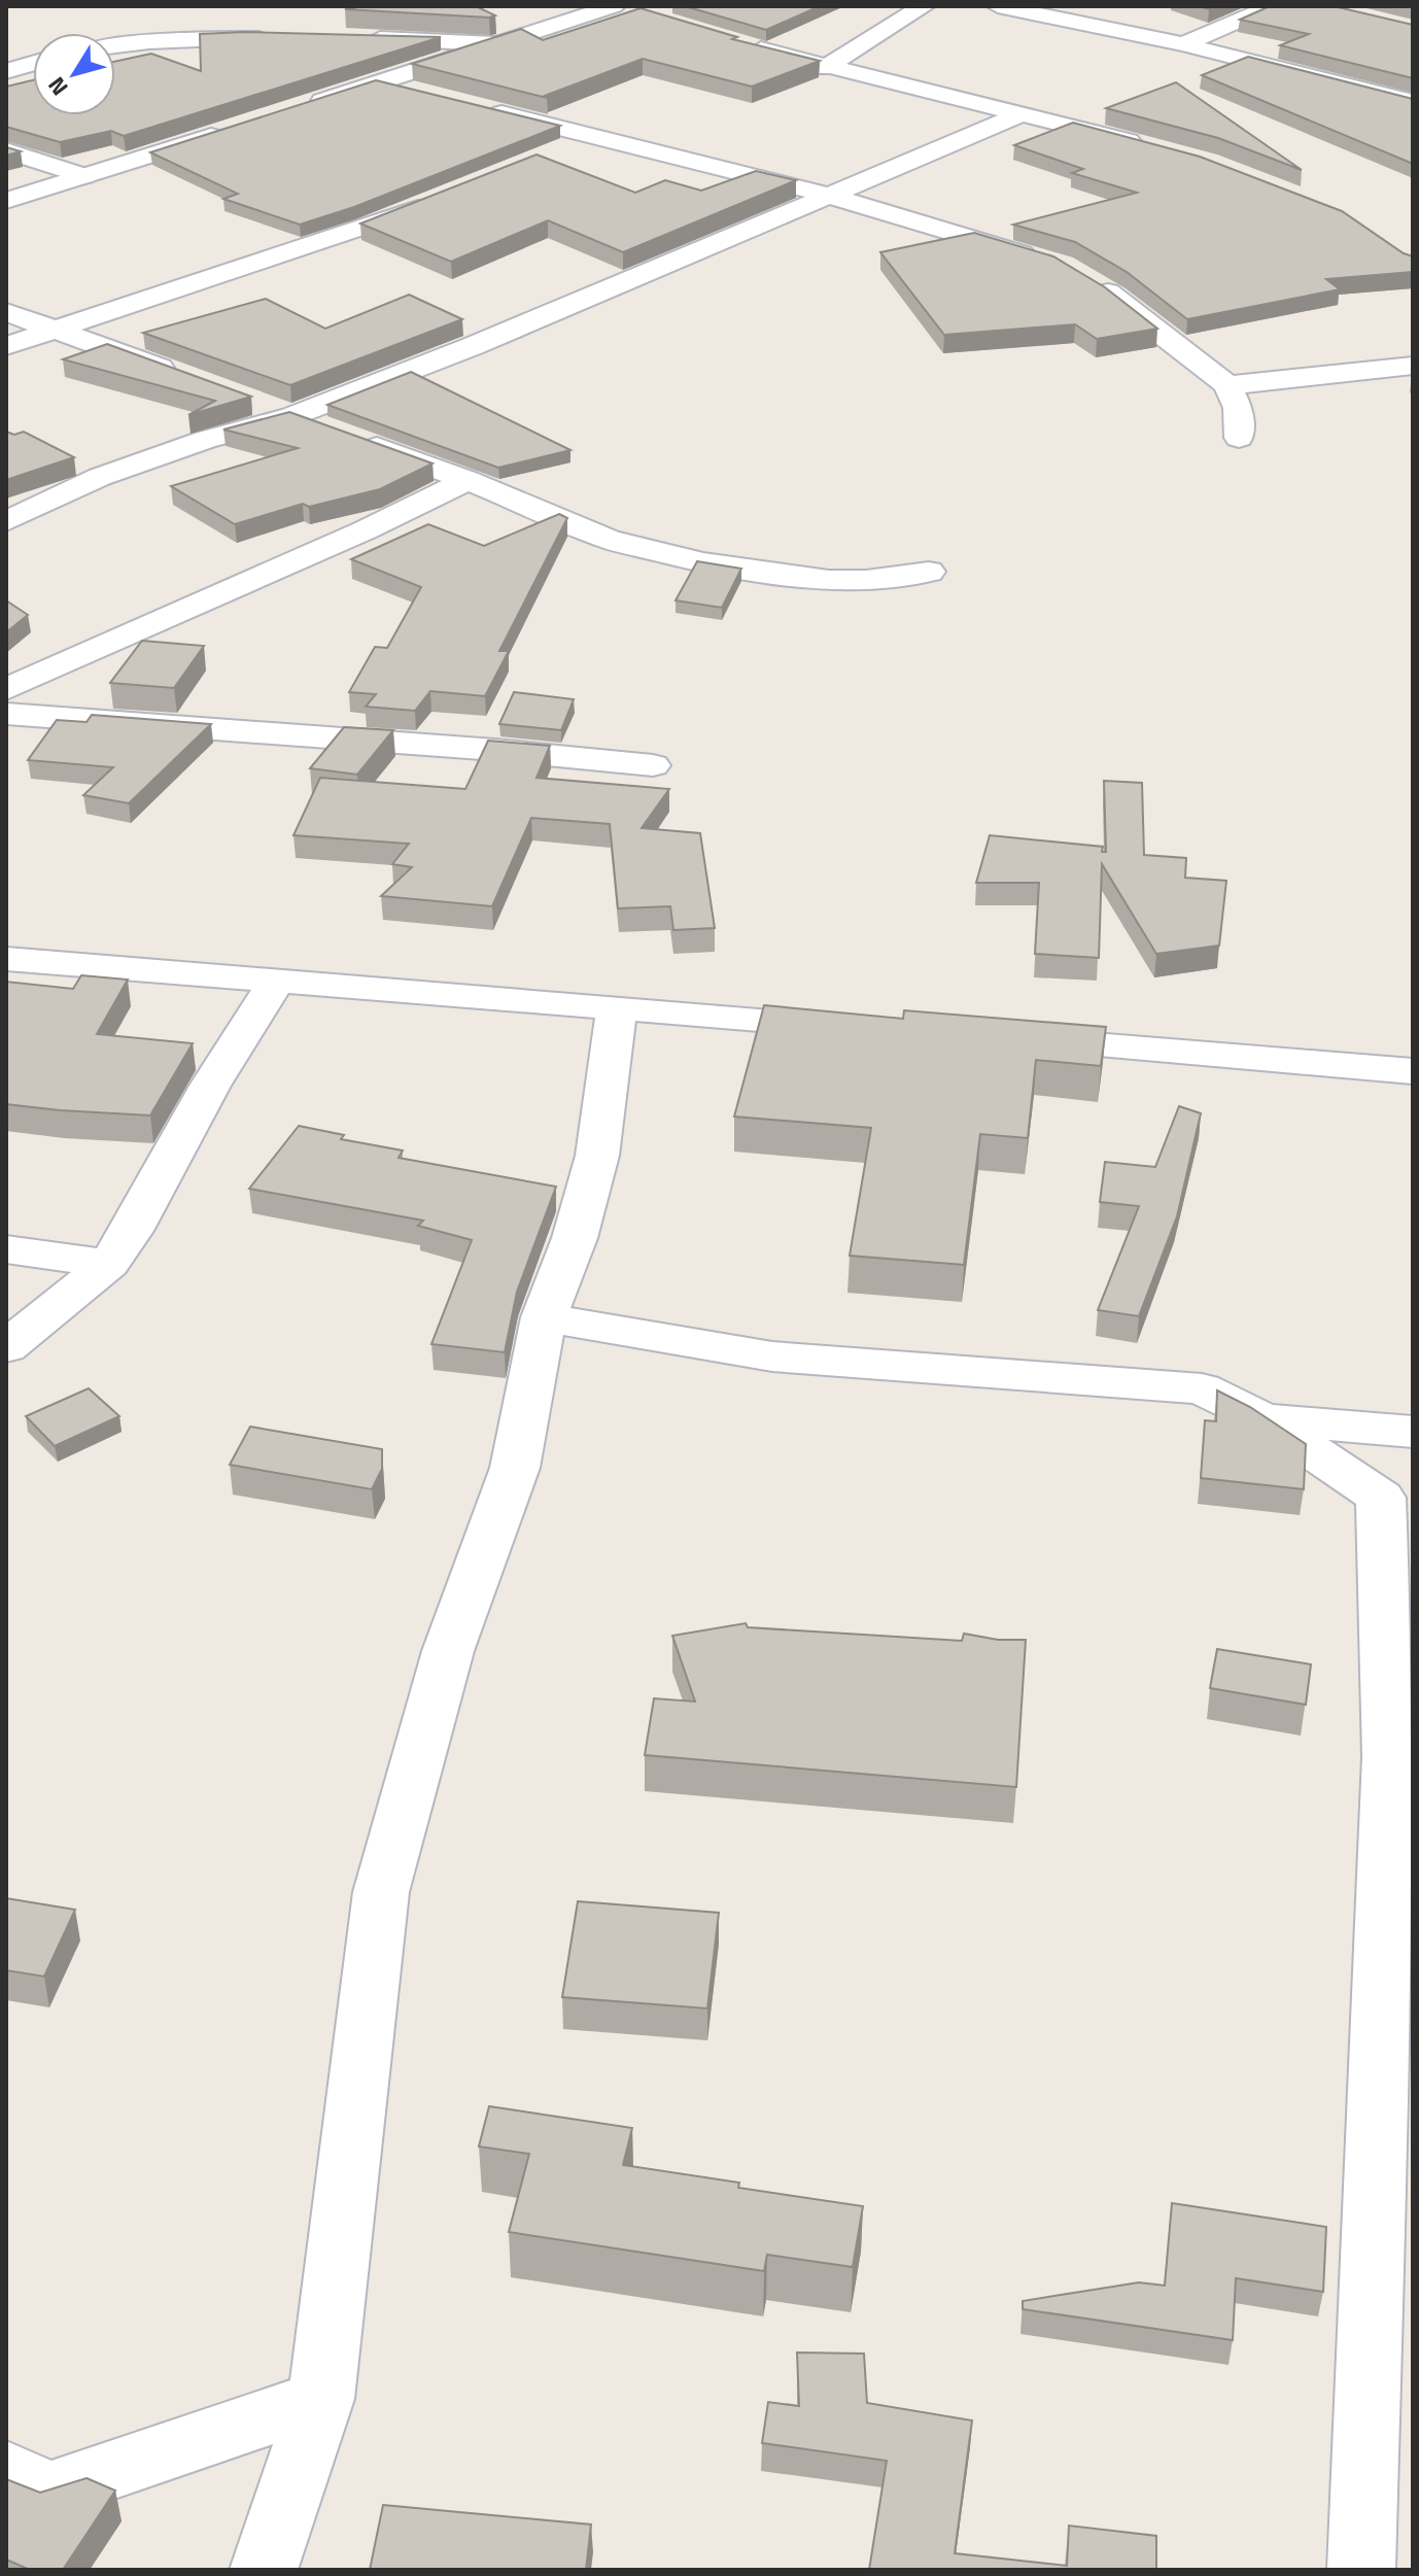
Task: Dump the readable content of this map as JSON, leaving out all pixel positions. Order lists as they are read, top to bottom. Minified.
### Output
{"north":"bottom left"}
